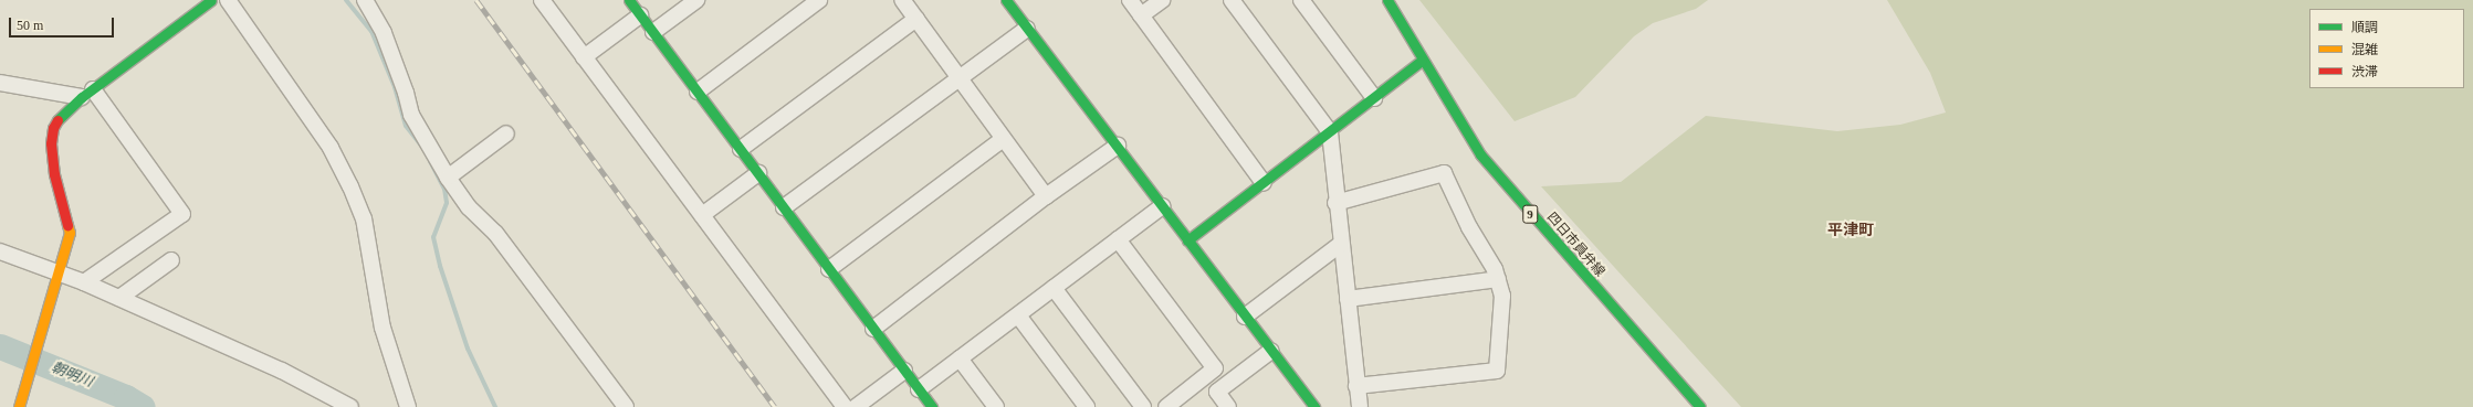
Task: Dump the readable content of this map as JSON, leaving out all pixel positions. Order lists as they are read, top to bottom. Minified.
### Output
{"streets":{"street":["9","四日市員弁線"]},"districts":["平津町"],"water":["朝明川"],"legend":["順調","混雑","渋滞"],"scale_bar":"50 m"}
